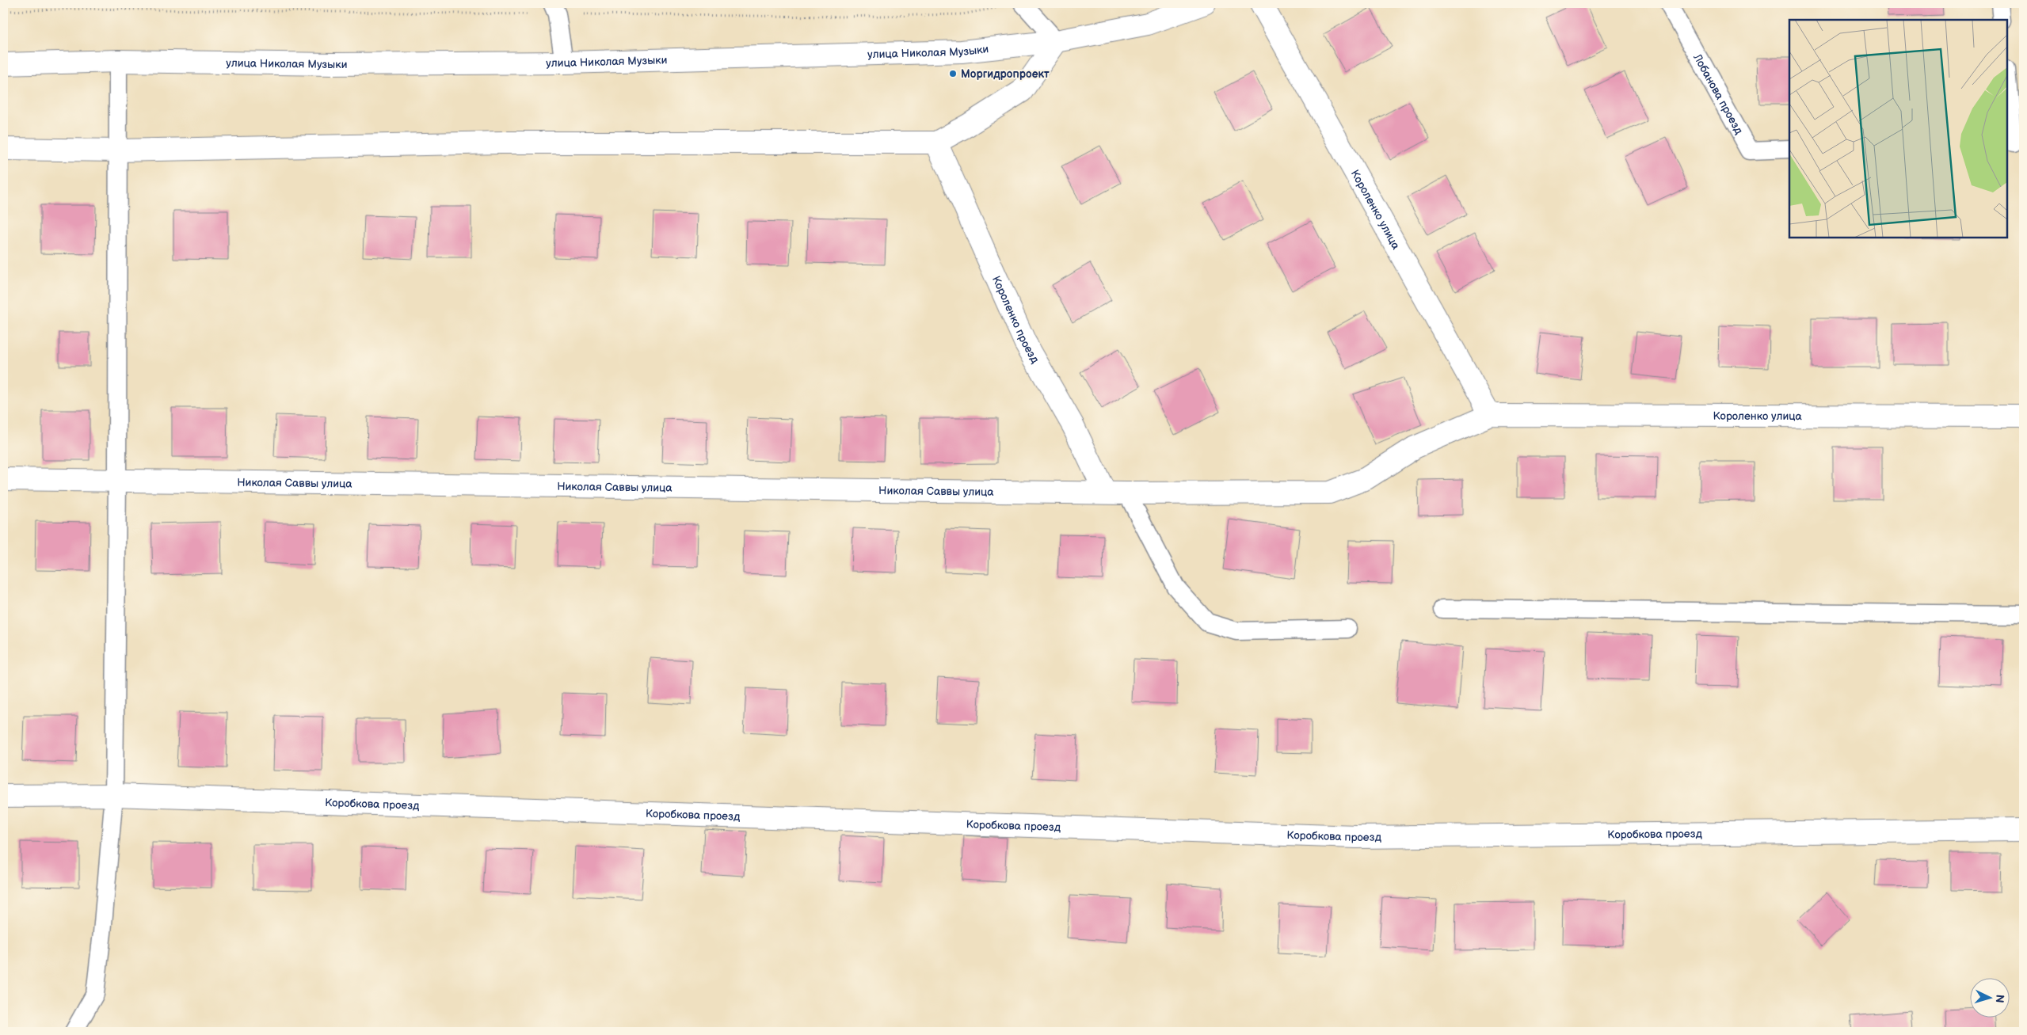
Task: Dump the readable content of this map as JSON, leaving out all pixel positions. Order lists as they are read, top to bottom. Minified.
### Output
{"streets":{"street":["улица Николая Музыки","Короленко улица","Короленко проезд","Николая Саввы улица","Коробкова проезд"],"lane":["Лобанова проезд"]},"crossings":[["Короленко улица","Николая Саввы улица"],["Короленко проезд","Николая Саввы улица"]],"places":["Моргидропроект"],"north":"right"}
